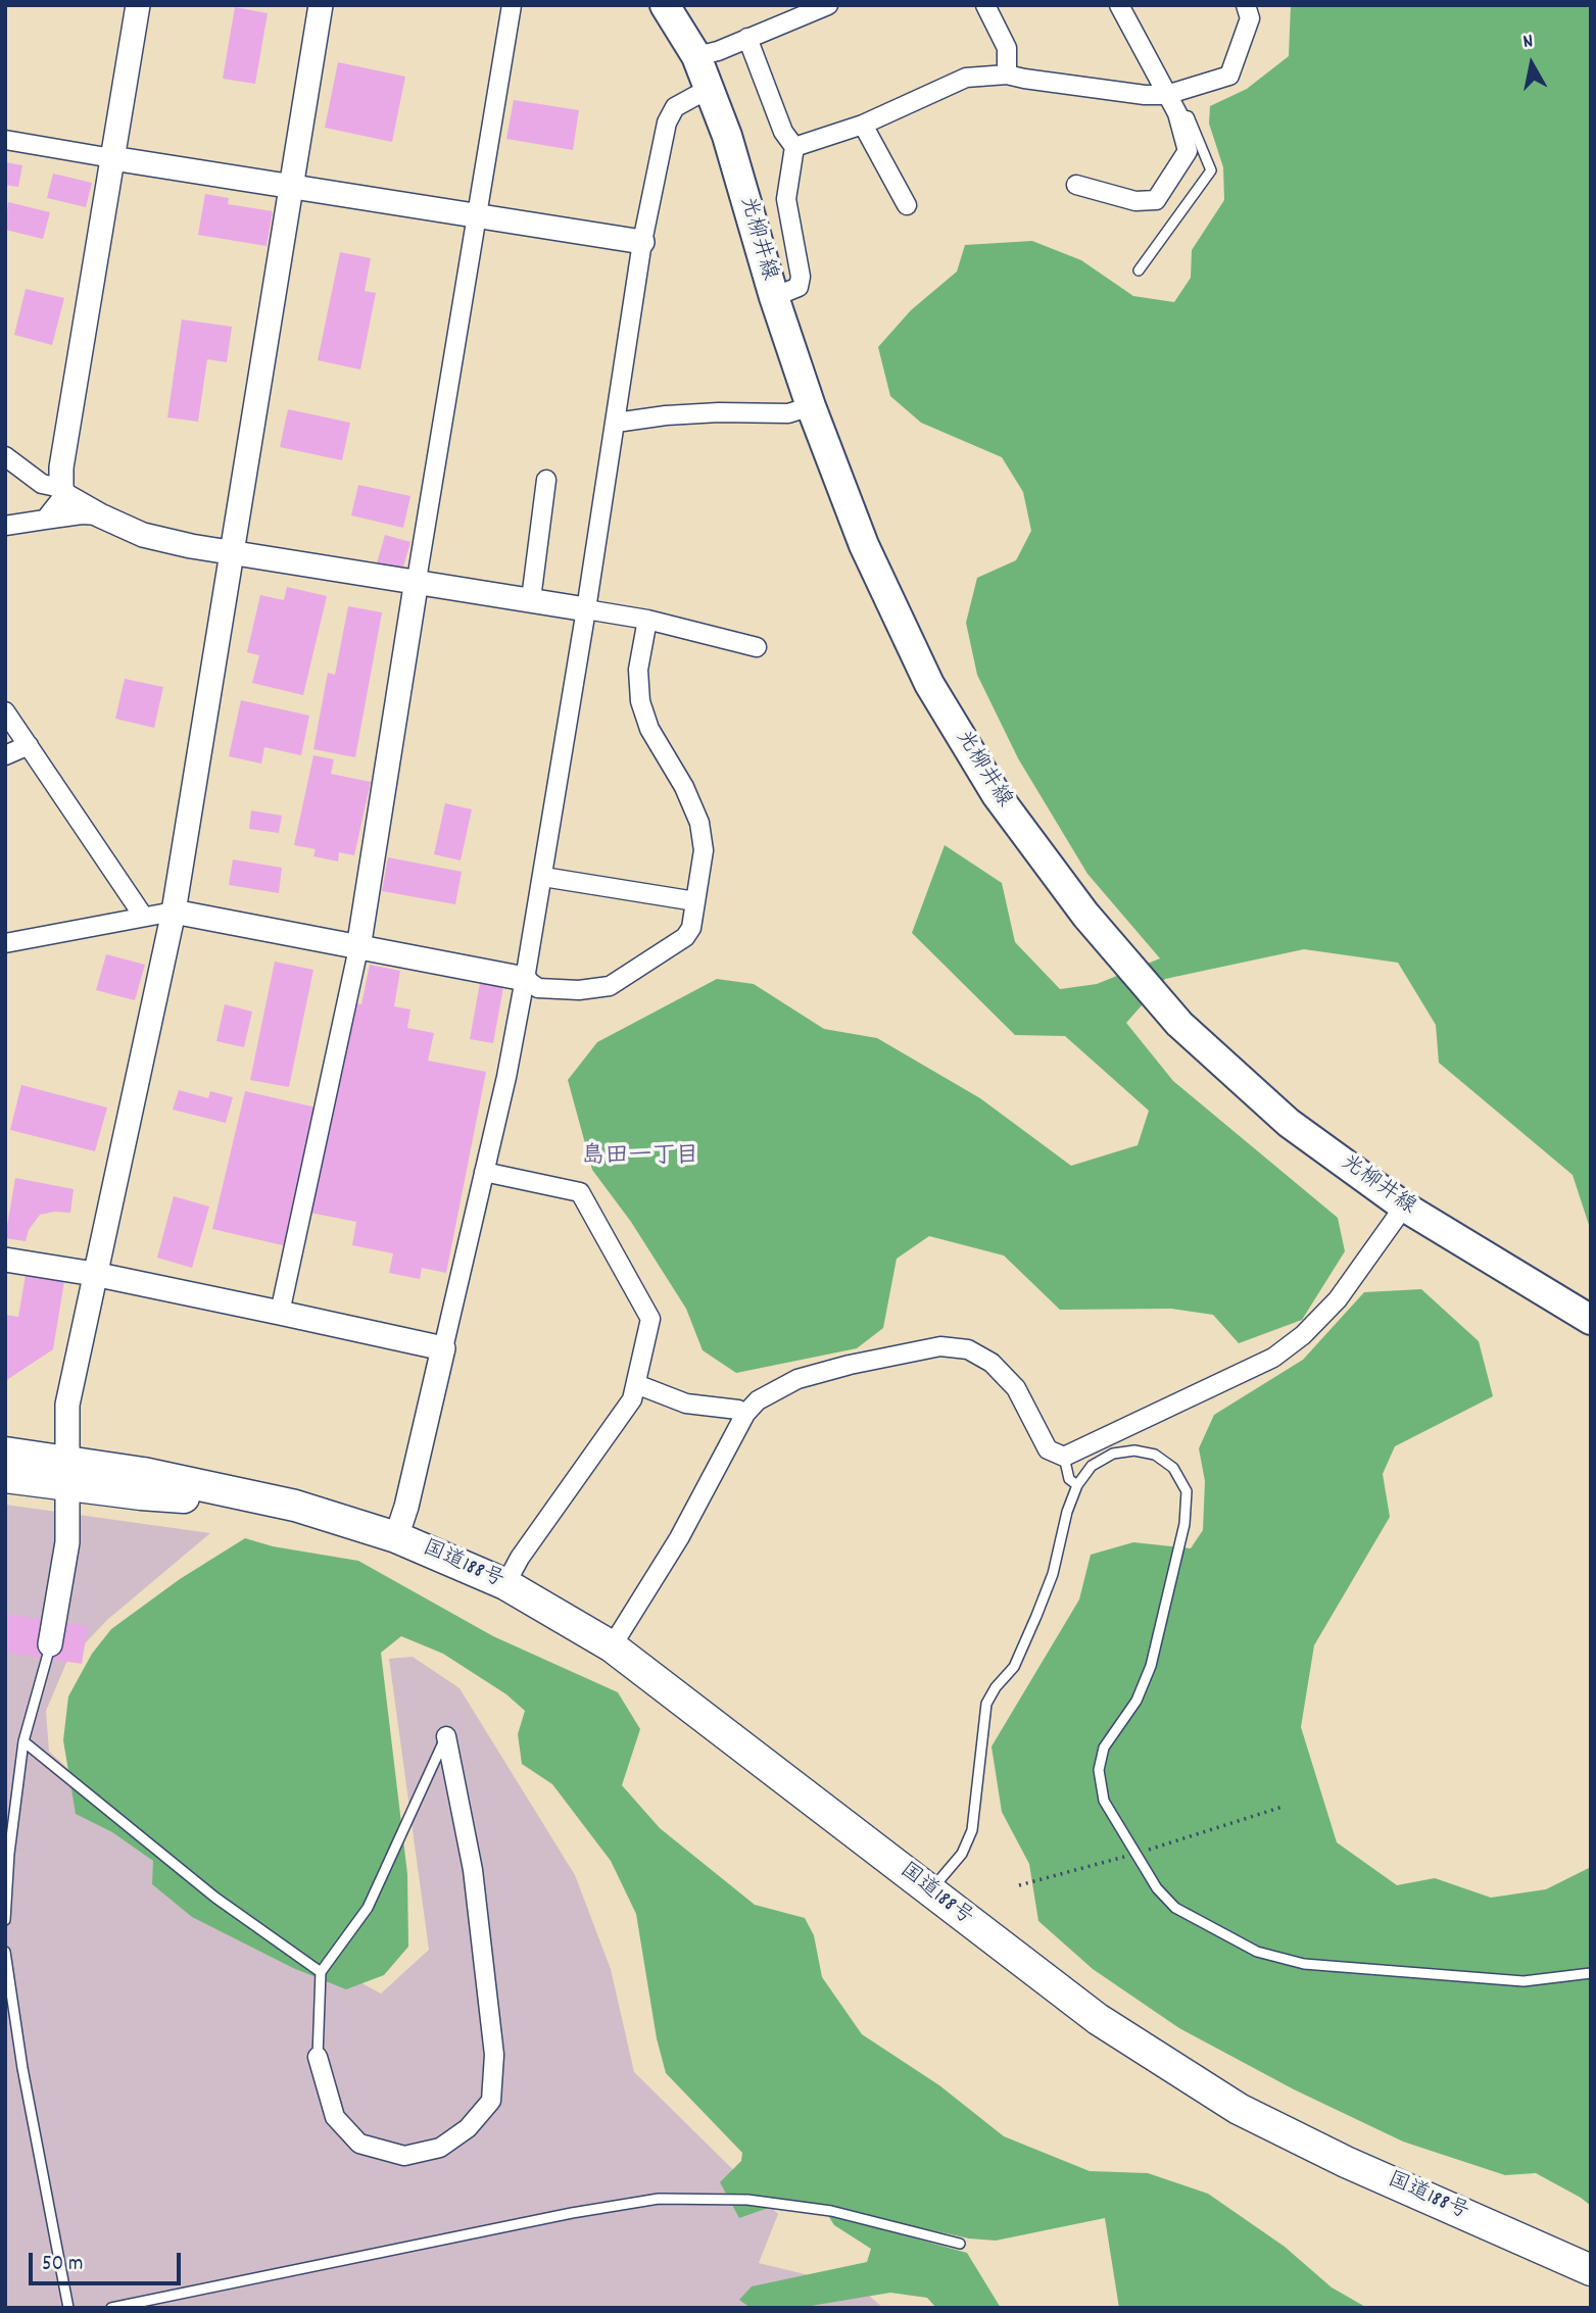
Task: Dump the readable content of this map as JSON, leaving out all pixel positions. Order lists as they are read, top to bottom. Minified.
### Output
{"streets":{"highway":["国道188号"],"main road":["光柳井線"]},"districts":["島田一丁目"],"scale_bar":"50 m","north":"top"}
